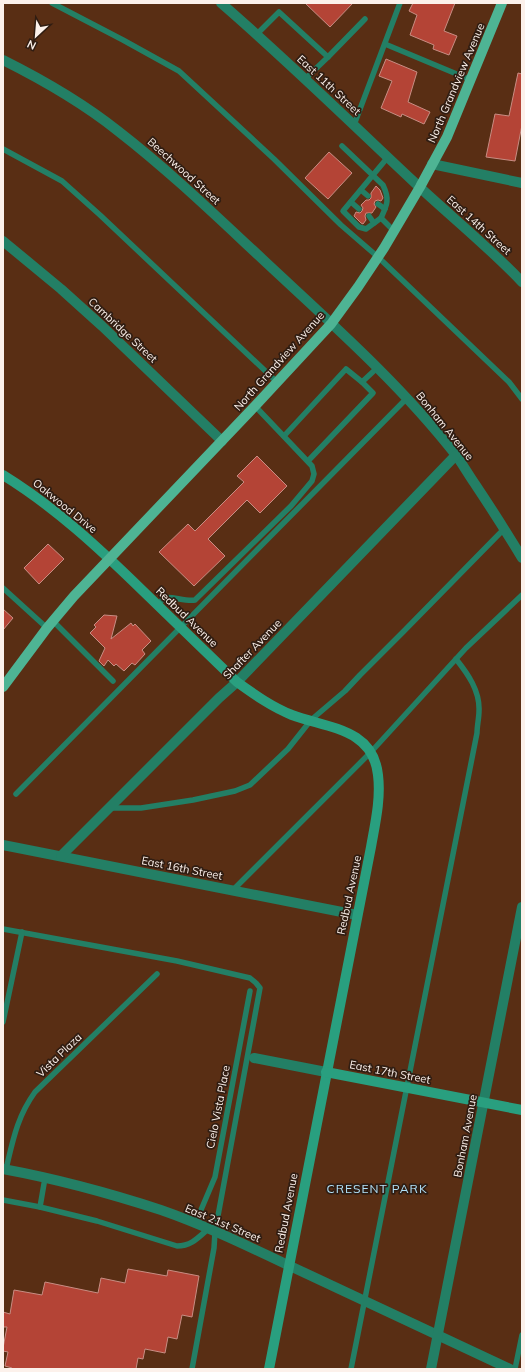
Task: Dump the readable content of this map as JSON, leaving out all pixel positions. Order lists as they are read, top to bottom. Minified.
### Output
{"streets":{"main road":["North Grandview Avenue"],"street":["East 11th Street","Beechwood Street","East 14th Street","Cambridge Street","Bonham Avenue","Oakwood Drive","Redbud Avenue","Shafter Avenue","East 16th Street","East 17th Street","East 21st Street"],"lane":["Vista Plaza","Cielo Vista Place"]},"crossings":[["North Grandview Avenue","East 11th Street"],["North Grandview Avenue","Beechwood Street"],["North Grandview Avenue","East 14th Street"],["North Grandview Avenue","Cambridge Street"],["North Grandview Avenue","Bonham Avenue"],["North Grandview Avenue","Oakwood Drive"],["North Grandview Avenue","Redbud Avenue"],["East 11th Street","East 14th Street"],["Beechwood Street","Bonham Avenue"],["Bonham Avenue","Shafter Avenue"],["Bonham Avenue","East 17th Street"],["Bonham Avenue","East 21st Street"],["Oakwood Drive","Redbud Avenue"],["Redbud Avenue","Shafter Avenue"],["Redbud Avenue","East 16th Street"],["Redbud Avenue","East 17th Street"],["Redbud Avenue","East 21st Street"],["Shafter Avenue","East 16th Street"],["Vista Plaza","East 21st Street"],["Cielo Vista Place","East 21st Street"]],"districts":["CRESENT PARK"],"north":"bottom left"}
